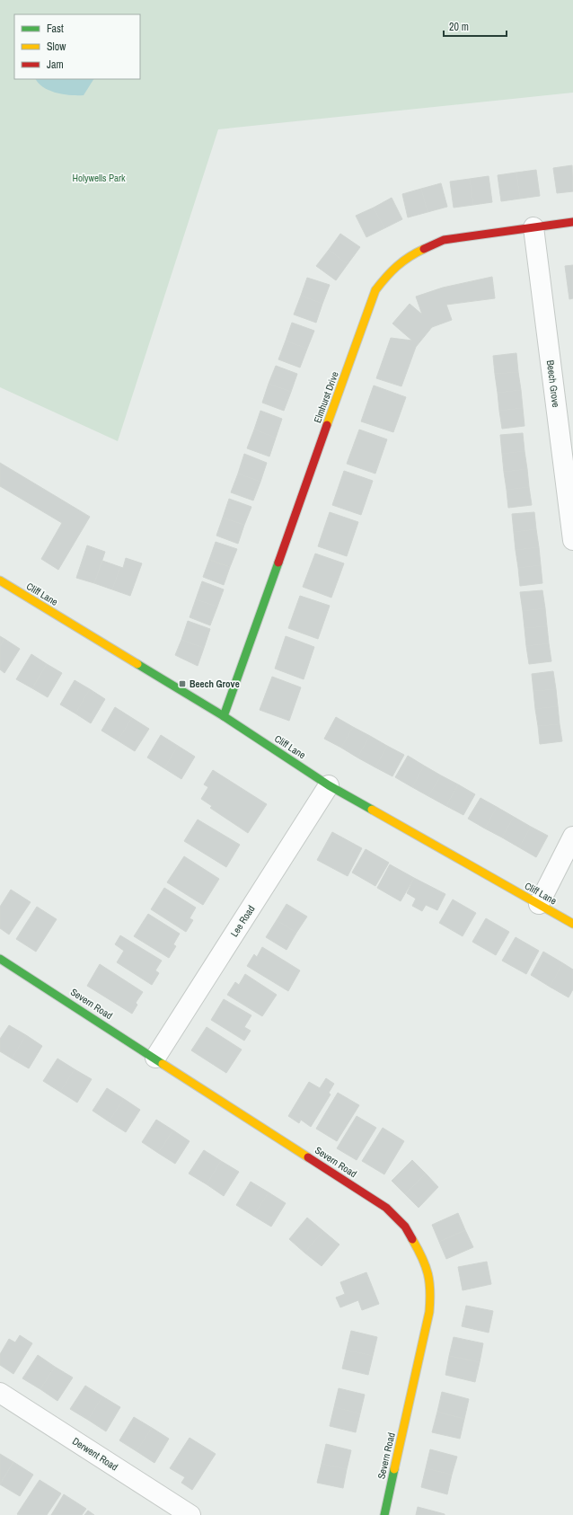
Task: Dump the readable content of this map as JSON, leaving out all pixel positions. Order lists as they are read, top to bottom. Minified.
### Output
{"streets":{"street":["Beech Grove","Elmhurst Drive","Cliff Lane","Lee Road","Severn Road","Derwent Road"]},"crossings":[["Beech Grove","Elmhurst Drive"],["Elmhurst Drive","Cliff Lane"],["Cliff Lane","Lee Road"],["Lee Road","Severn Road"]],"parks":["Holywells Park"],"places":{"transit":["Beech Grove"]},"legend":["Fast","Slow","Jam"],"scale_bar":"20 m"}
